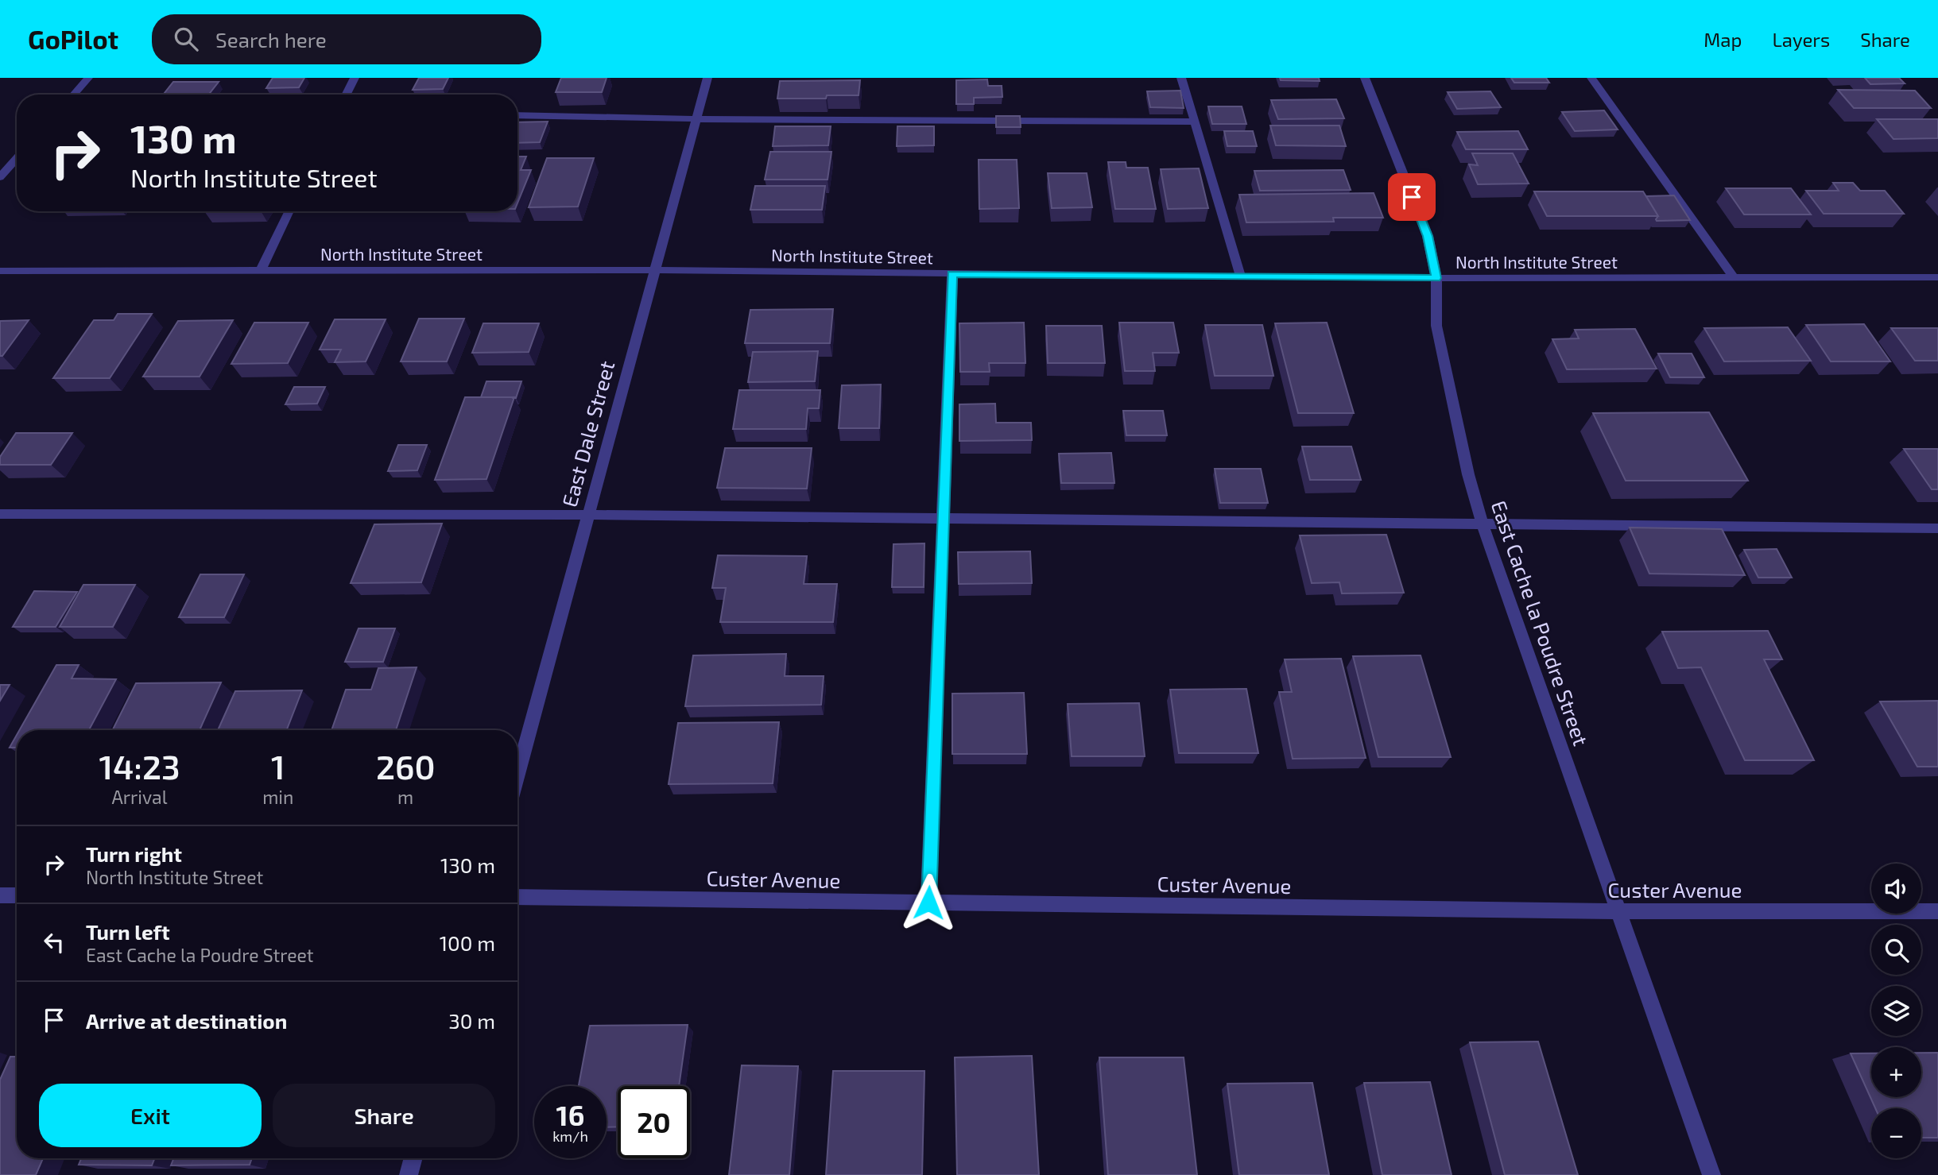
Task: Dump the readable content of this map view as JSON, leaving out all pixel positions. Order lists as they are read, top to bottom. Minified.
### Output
{"streets":{"street":["North Institute Street","East Dale Street","East Cache la Poudre Street","Custer Avenue"]},"crossings":[["North Institute Street","East Dale Street"],["North Institute Street","East Cache la Poudre Street"],["East Cache la Poudre Street","Custer Avenue"]],"page":{"header":"GoPilot","search":"Search here","nav":["Map","Layers","Share"],"turn":["130 m","North Institute Street"],"eta":["14:23","Arrival","1","min","260","m"],"list":[{"name":"Turn right","note":"North Institute Street","value":"130 m"},{"name":"Turn left","note":"East Cache la Poudre Street","value":"100 m"},{"name":"Arrive at destination","value":"30 m"}],"map_buttons":["+","−"],"buttons":["Exit","Share"],"speed":"16 km/h","limit":"20"}}
